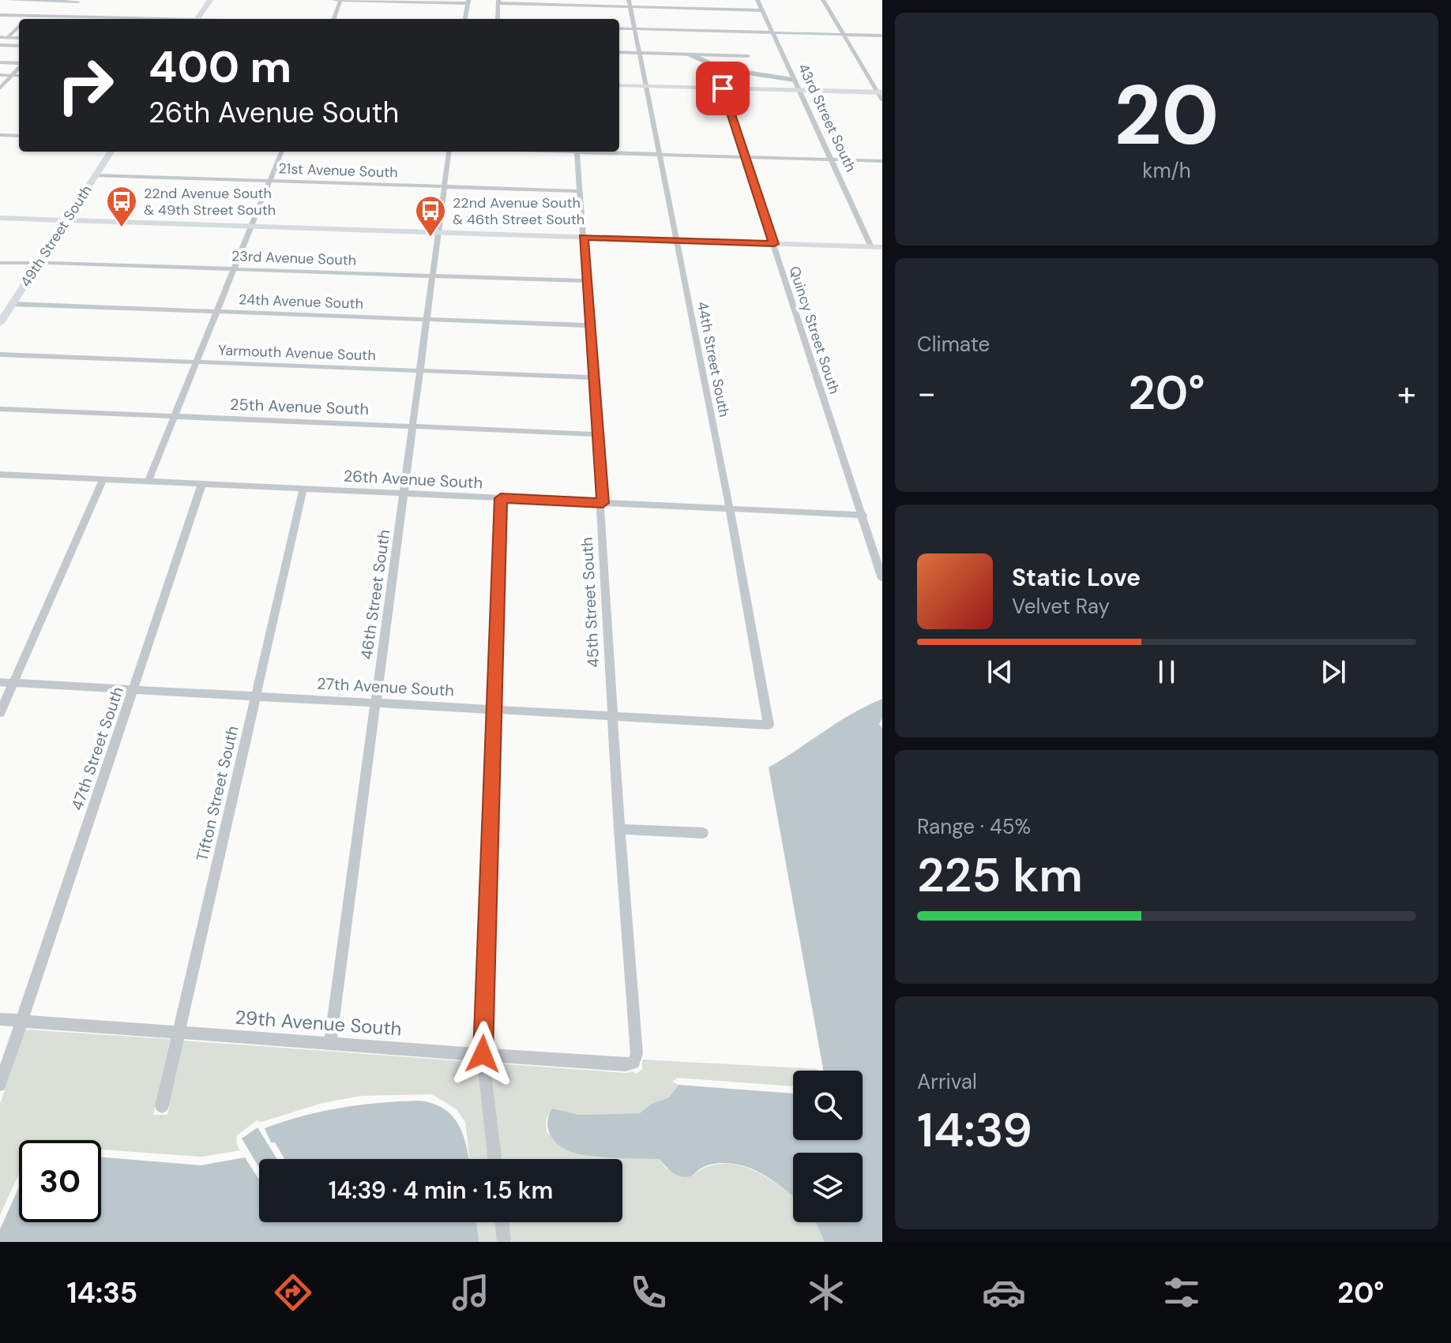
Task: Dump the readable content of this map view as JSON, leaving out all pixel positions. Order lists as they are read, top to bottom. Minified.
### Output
{"streets":{"main road":["49th Street South"],"street":["43rd Street South","21st Avenue South","23rd Avenue South","24th Avenue South","Quincy Street South","Yarmouth Avenue South","44th Street South","25th Avenue South","26th Avenue South","46th Street South","45th Street South","27th Avenue South","47th Street South","Tifton Street South","29th Avenue South"]},"crossings":[["21st Avenue South","49th Street South"],["21st Avenue South","46th Street South"],["21st Avenue South","45th Street South"],["49th Street South","23rd Avenue South"],["49th Street South","24th Avenue South"],["23rd Avenue South","46th Street South"],["23rd Avenue South","45th Street South"],["24th Avenue South","46th Street South"],["24th Avenue South","45th Street South"],["Quincy Street South","26th Avenue South"],["Yarmouth Avenue South","46th Street South"],["Yarmouth Avenue South","45th Street South"],["44th Street South","26th Avenue South"],["44th Street South","27th Avenue South"],["25th Avenue South","46th Street South"],["25th Avenue South","45th Street South"],["26th Avenue South","46th Street South"],["26th Avenue South","45th Street South"],["26th Avenue South","47th Street South"],["26th Avenue South","Tifton Street South"],["46th Street South","27th Avenue South"],["46th Street South","29th Avenue South"],["45th Street South","27th Avenue South"],["45th Street South","29th Avenue South"],["27th Avenue South","47th Street South"],["27th Avenue South","Tifton Street South"],["47th Street South","29th Avenue South"],["Tifton Street South","29th Avenue South"]],"places":{"bus stop":["22nd Avenue South & 49th Street South","22nd Avenue South & 46th Street South"]},"page":{"tile":[["20","km/h"],"Climate",["Range · 45%","225 km"],["Arrival","14:39"]],"turn":["400 m","26th Avenue South"],"heat":["−","20°","+"],"song":["Static Love","Velvet Ray"],"limit":"30","trip":"14:39 · 4 min · 1.5 km","tabs":["14:35","20°"]}}
